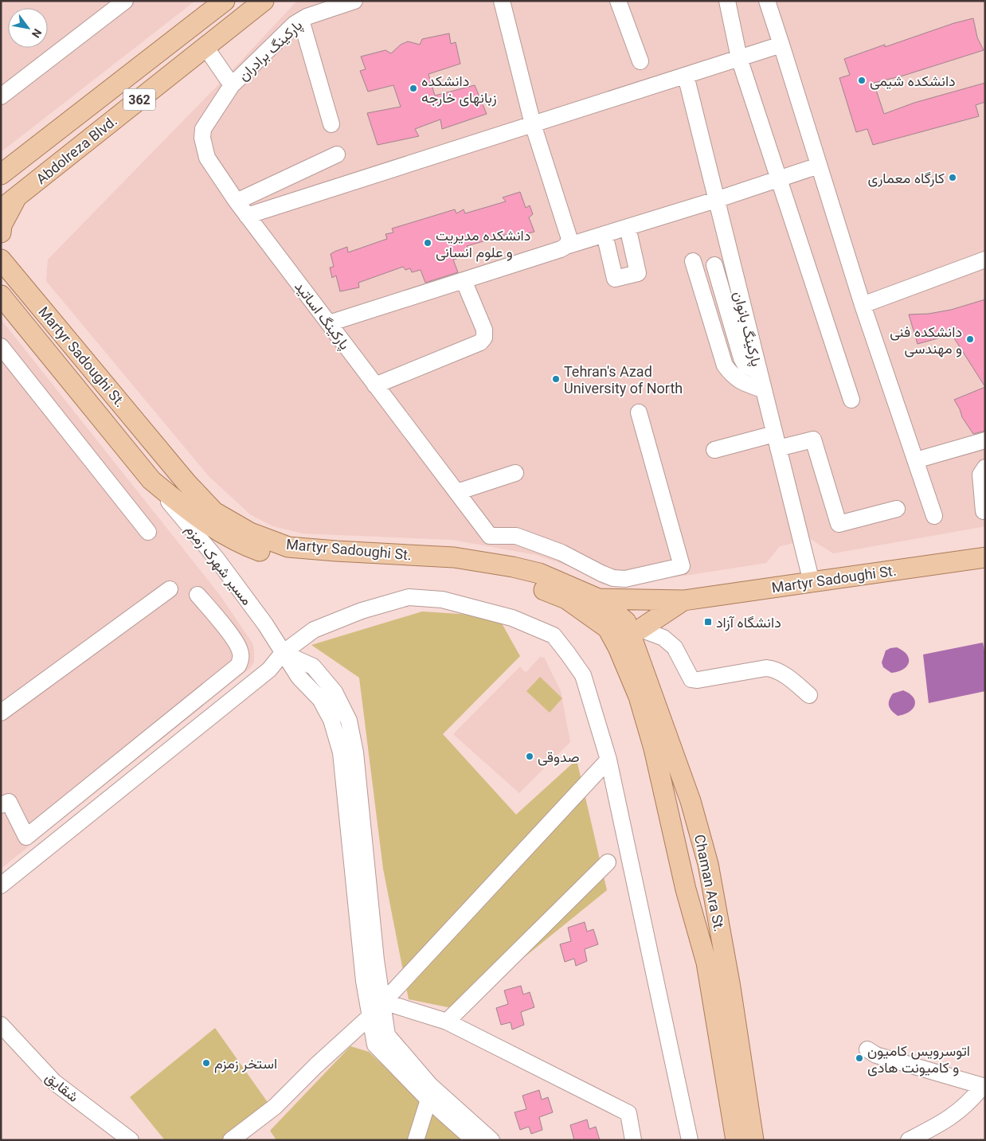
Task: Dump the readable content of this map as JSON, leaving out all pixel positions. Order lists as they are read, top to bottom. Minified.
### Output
{"streets":{"main road":["362","Abdolreza Blvd.","Martyr Sadoughi St.","Chaman Ara St."],"street":["پارکینگ برادران","پارکینگ اساتید","پارکینگ بانوان","مسیر شهرک زمزم","شقایق"]},"crossings":[["پارکینگ برادران","پارکینگ اساتید"],["پارکینگ بانوان","Martyr Sadoughi St."],["Martyr Sadoughi St.","مسیر شهرک زمزم"],["Martyr Sadoughi St.","Chaman Ara St."]],"places":{"other":["دانشکده شیمی","دانشکده زبانهای خارجه","کارگاه معماری","دانشکده مدیریت و علوم انسانی","دانشکده فنی و مهندسی","Tehran's Azad University of North","صدوقی","اتوسرویس کامیون و کامیونت هادی","استخر زمزم"],"transit":["دانشگاه آزاد"]},"north":"bottom right"}
